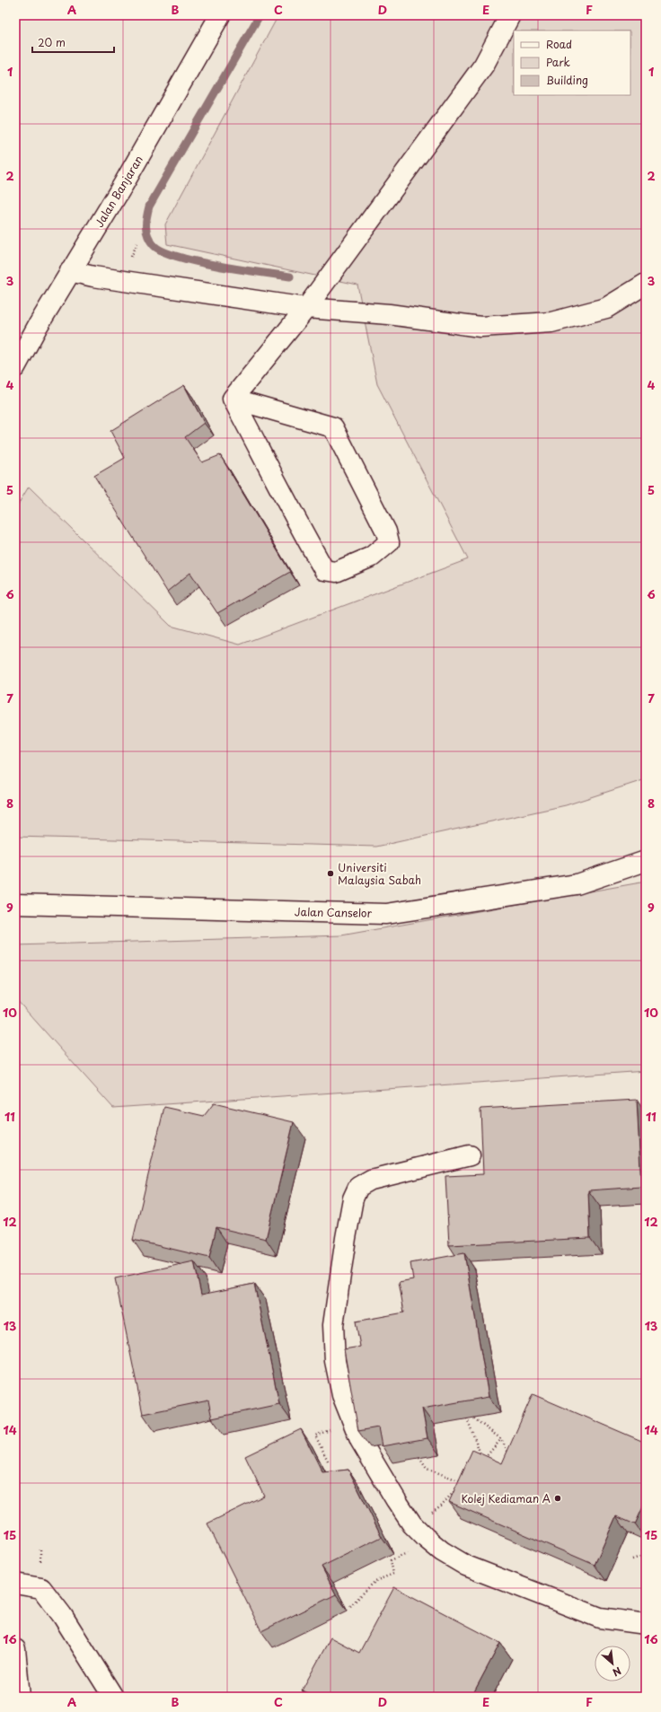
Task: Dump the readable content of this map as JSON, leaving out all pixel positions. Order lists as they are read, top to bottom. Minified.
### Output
{"streets":{"street":["Jalan Banjaran","Jalan Canselor"]},"places":["Universiti Malaysia Sabah","Kolej Kediaman A"],"legend":["Road","Park","Building"],"scale_bar":"20 m","north":"bottom right","grid":{"columns":["A","B","C","D","E","F"],"rows":["1","2","3","4","5","6","7","8","9","10","11","12","13","14","15","16"]}}
